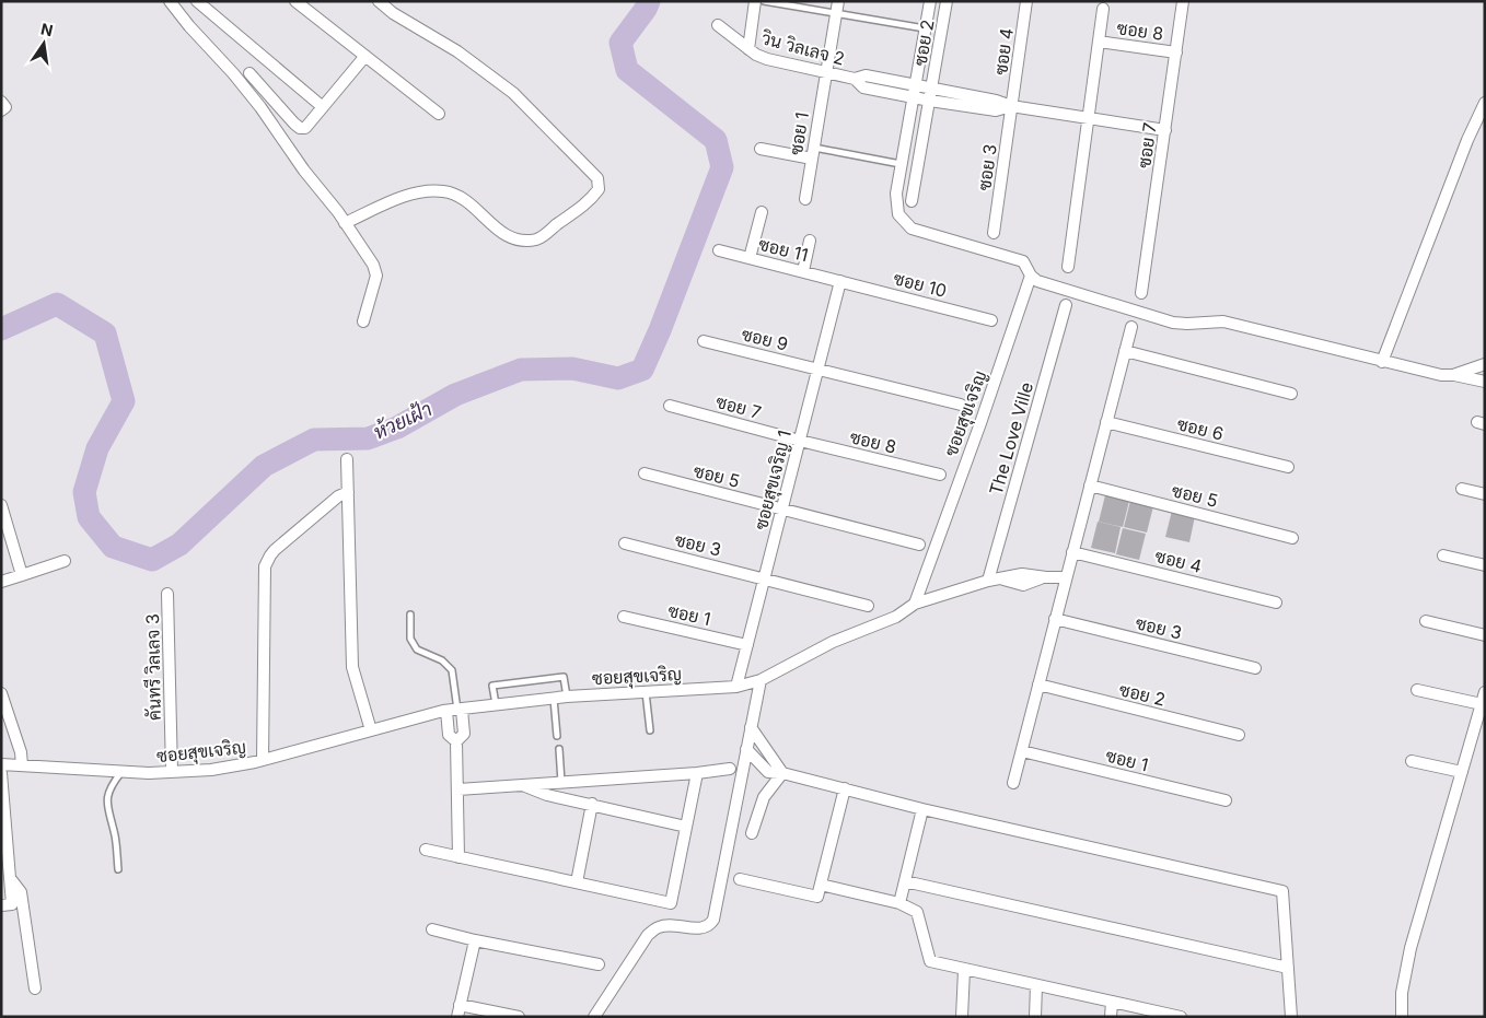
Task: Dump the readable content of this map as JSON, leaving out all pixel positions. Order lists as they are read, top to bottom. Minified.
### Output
{"streets":{"street":["ซอย 8","ซอย 2","วิน วิลเลจ 2","ซอย 4","ซอย 1","ซอย 7","ซอย 3","ซอย 11","ซอย 10","ซอย 9","ซอยสุขเจริญ","ซอย 6","The Love Ville","ซอย 5","ซอยสุขเจริญ 1","คันทรี วิลเลจ 3"]},"crossings":[["ซอย 8","ซอย 7"],["ซอย 8","ซอยสุขเจริญ 1"],["ซอย 2","วิน วิลเลจ 2"],["วิน วิลเลจ 2","ซอย 1"],["ซอย 4","ซอย 3"],["ซอย 1","ซอยสุขเจริญ 1"],["ซอย 7","ซอยสุขเจริญ 1"],["ซอย 3","ซอยสุขเจริญ 1"],["ซอย 11","ซอย 10"],["ซอย 11","ซอยสุขเจริญ 1"],["ซอย 10","ซอยสุขเจริญ 1"],["ซอย 9","ซอยสุขเจริญ 1"],["ซอยสุขเจริญ","ซอยสุขเจริญ 1"],["ซอยสุขเจริญ","คันทรี วิลเลจ 3"],["ซอย 5","ซอยสุขเจริญ 1"]],"water":["ห้วยเฝ้า"],"north":"top"}
